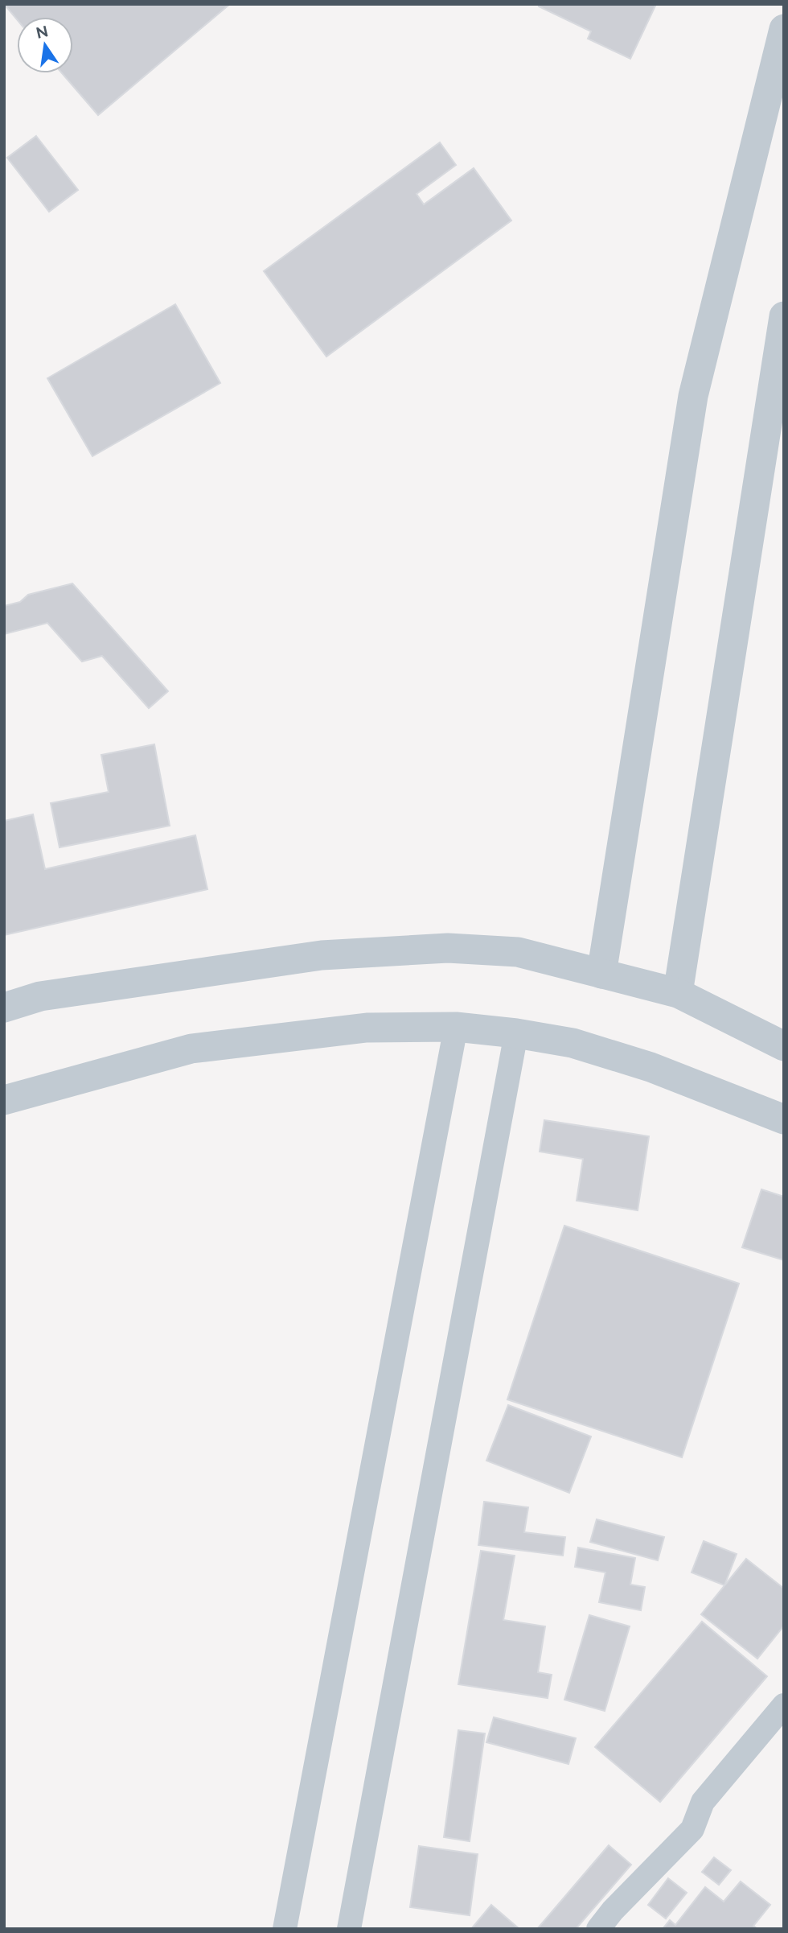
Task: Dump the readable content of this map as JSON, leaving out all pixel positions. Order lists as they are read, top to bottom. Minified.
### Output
{"north":"top"}
